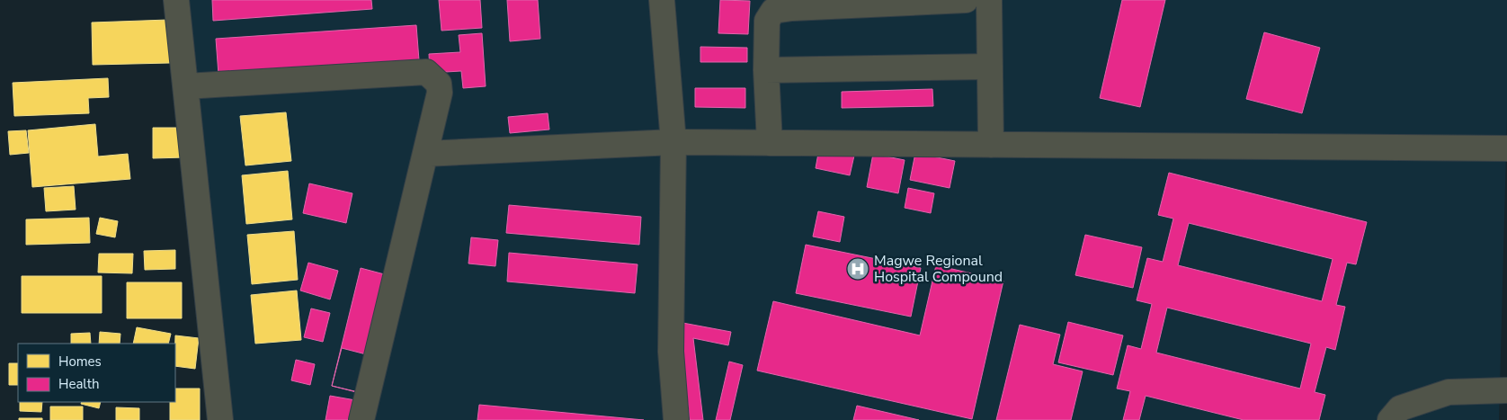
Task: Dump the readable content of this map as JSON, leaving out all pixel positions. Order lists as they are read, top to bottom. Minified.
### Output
{"places":{"hospital":["Magwe Regional Hospital Compound"]},"legend":["Homes","Health"]}
